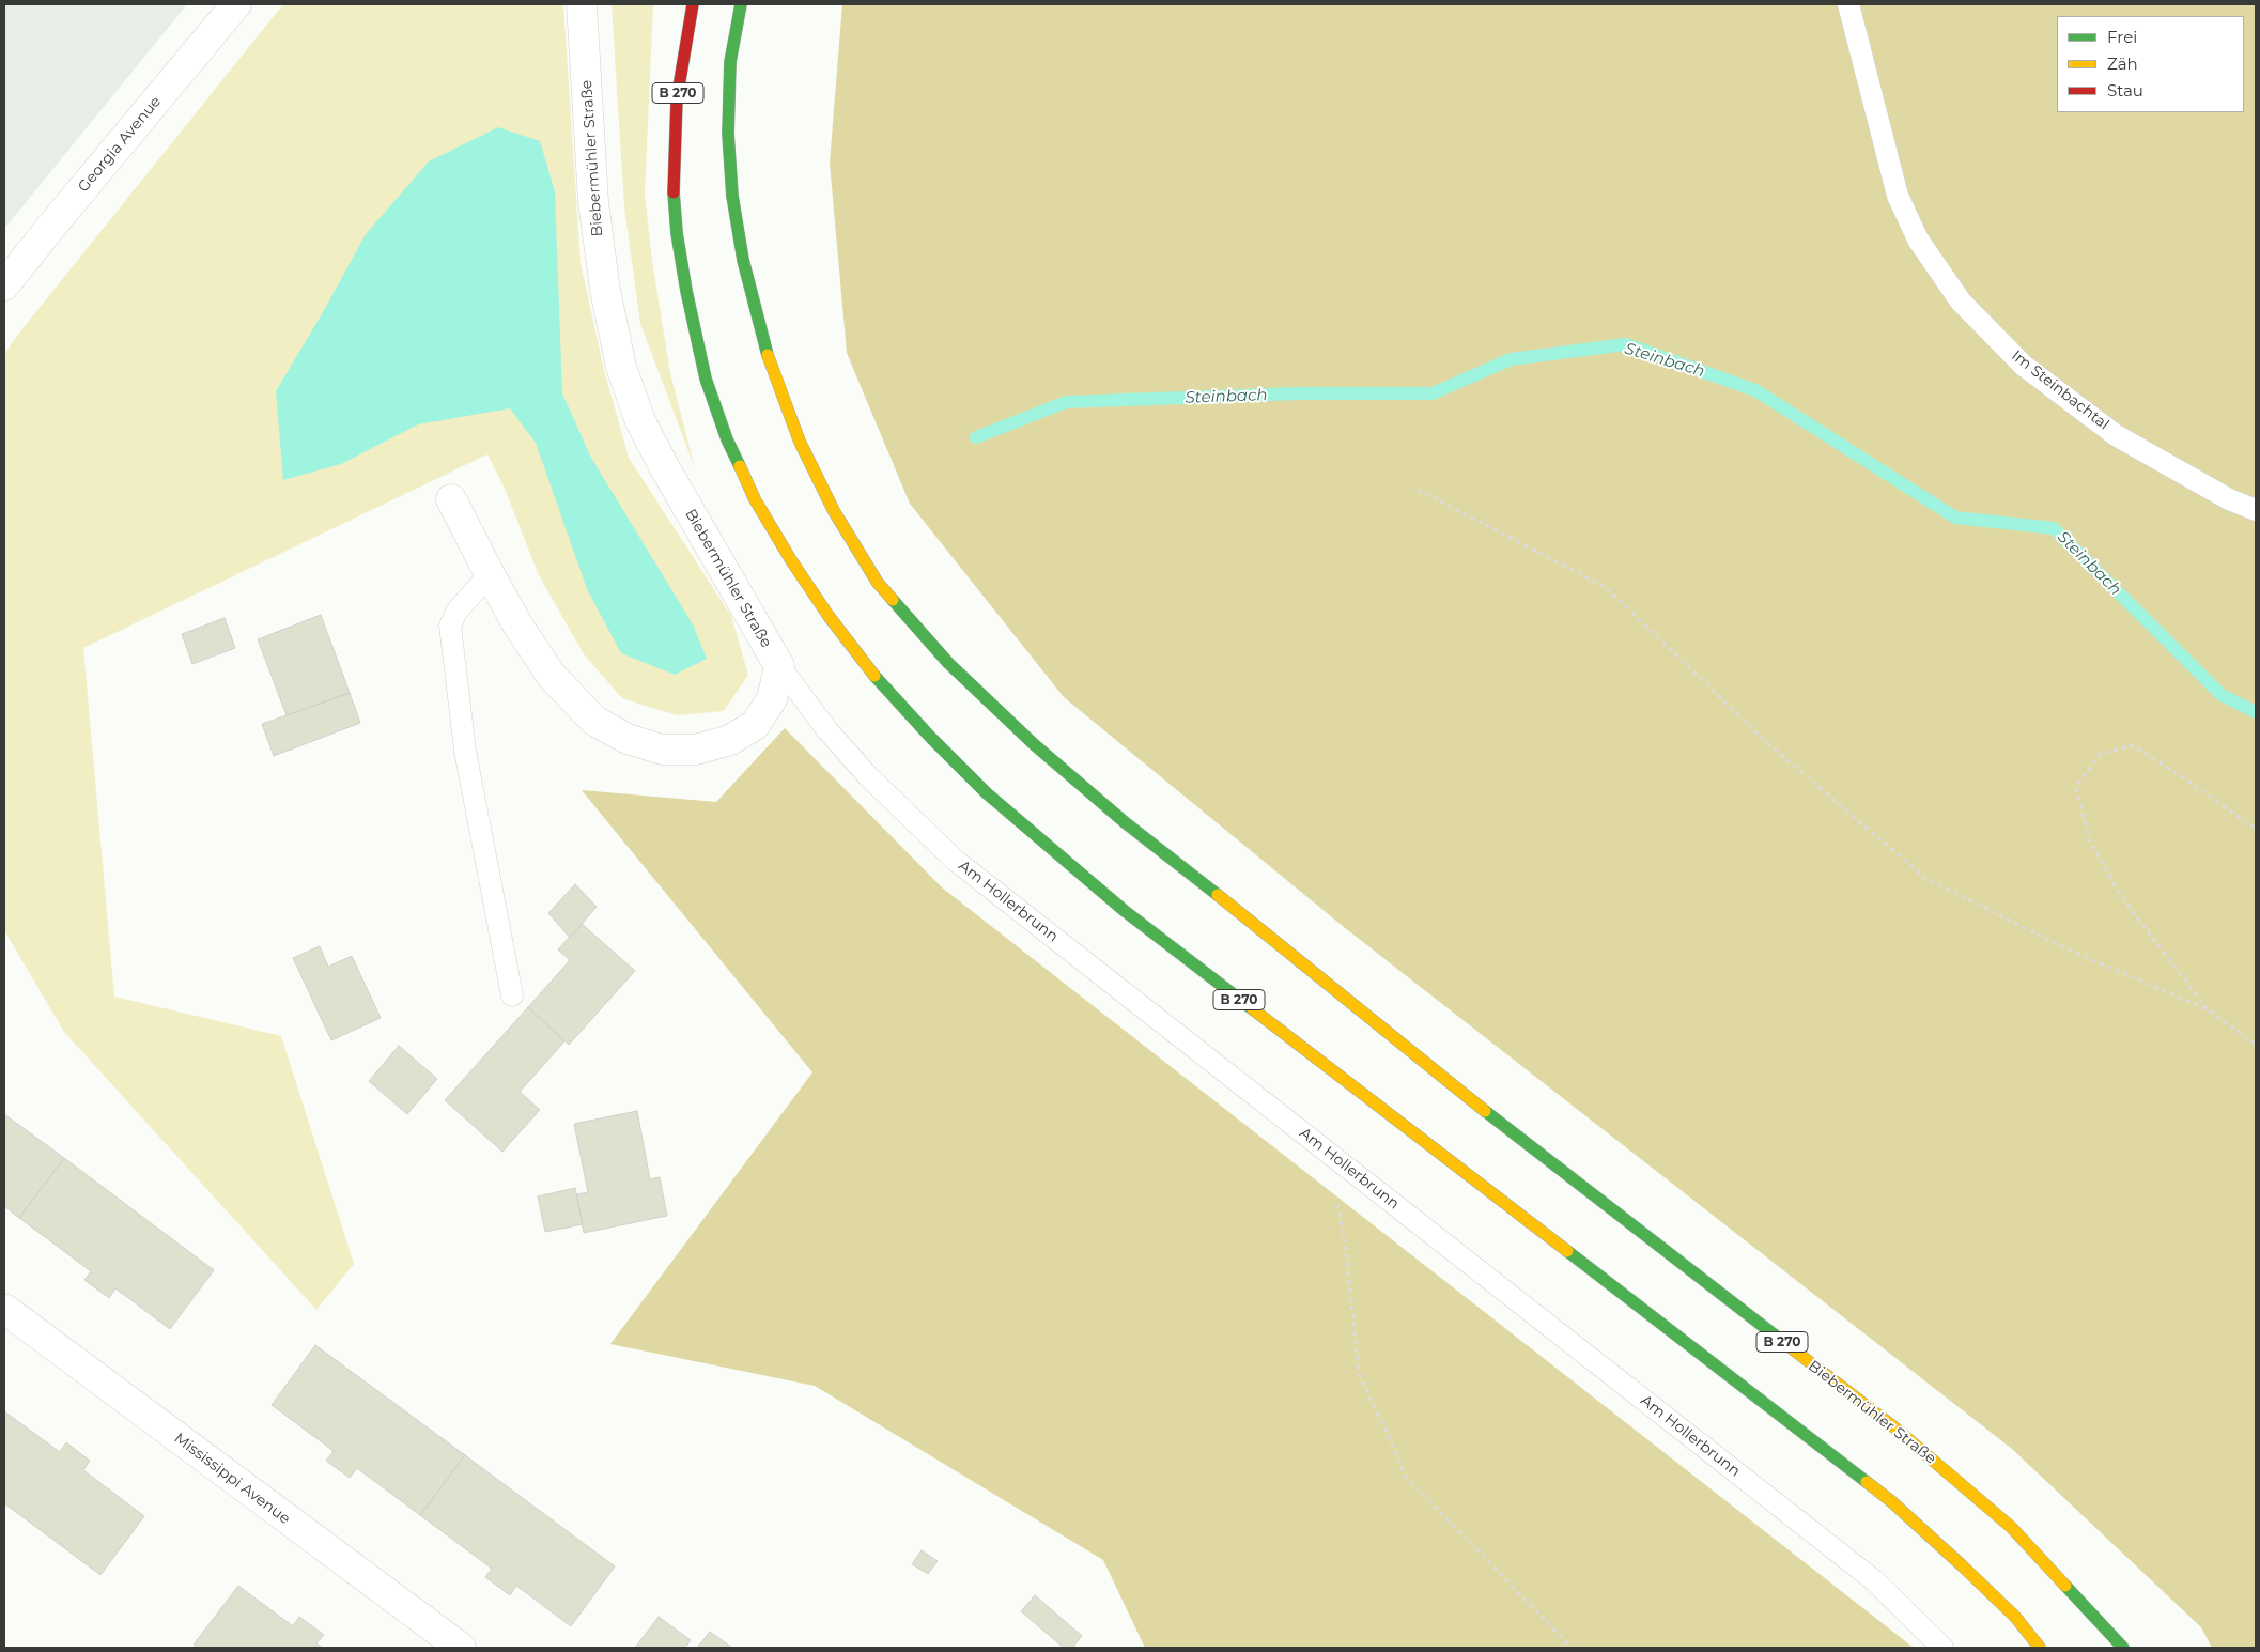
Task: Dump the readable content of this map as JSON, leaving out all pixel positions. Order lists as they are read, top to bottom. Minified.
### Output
{"streets":{"main road":["B 270","Biebermühler Straße"],"street":["Georgia Avenue","Mississippi Avenue"],"lane":["Im Steinbachtal","Am Hollerbrunn"]},"crossings":[["Biebermühler Straße","Am Hollerbrunn"]],"water":["Steinbach"],"legend":["Frei","Zäh","Stau"]}
